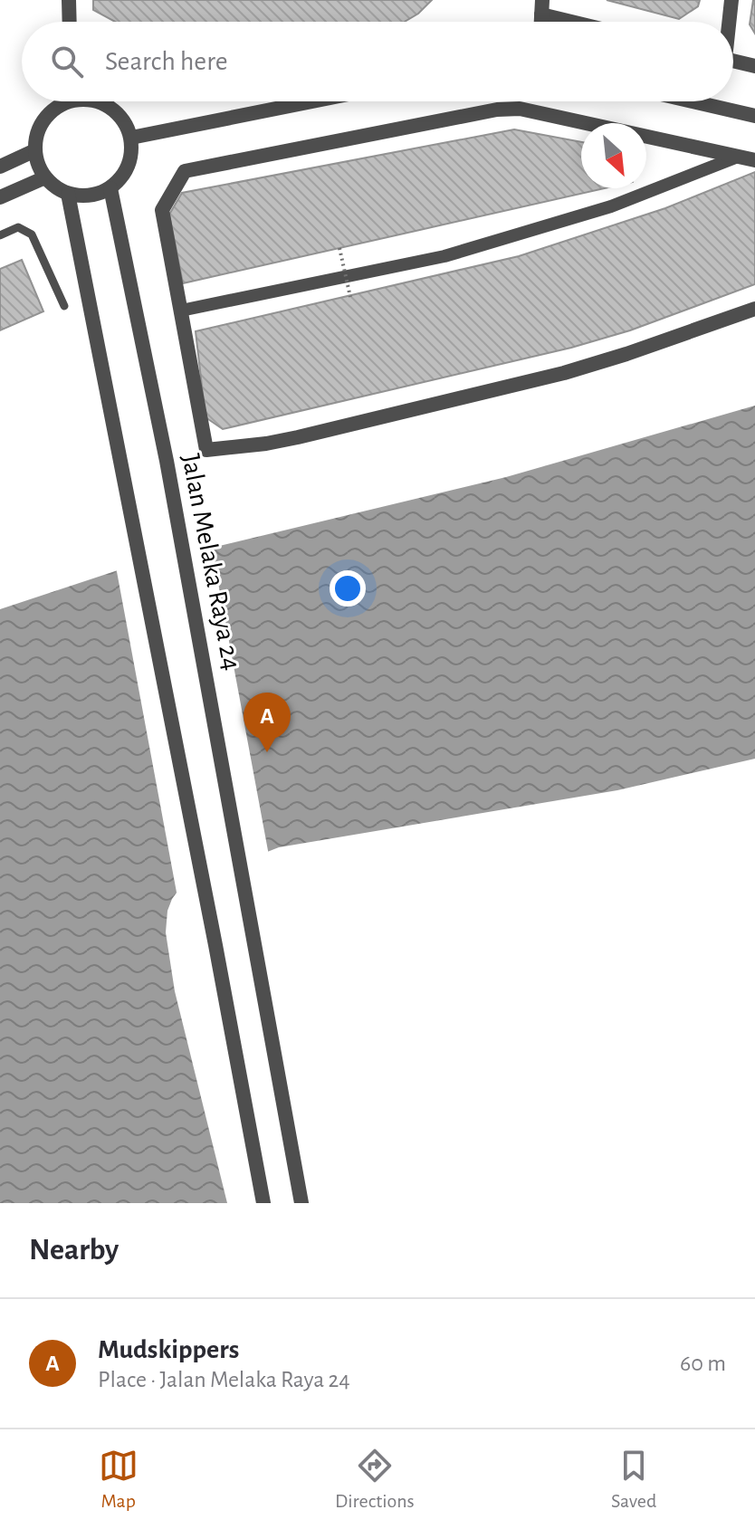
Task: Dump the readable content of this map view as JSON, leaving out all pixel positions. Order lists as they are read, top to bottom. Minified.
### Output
{"streets":{"street":["Jalan Melaka Raya 24"]},"north":"bottom right","page":{"search":"Search here","pins":"A","heading":"Nearby","list":[{"mark":"A","name":"Mudskippers","note":"Place · Jalan Melaka Raya 24","value":"60 m"}],"nav":["Map","Directions","Saved"]}}
